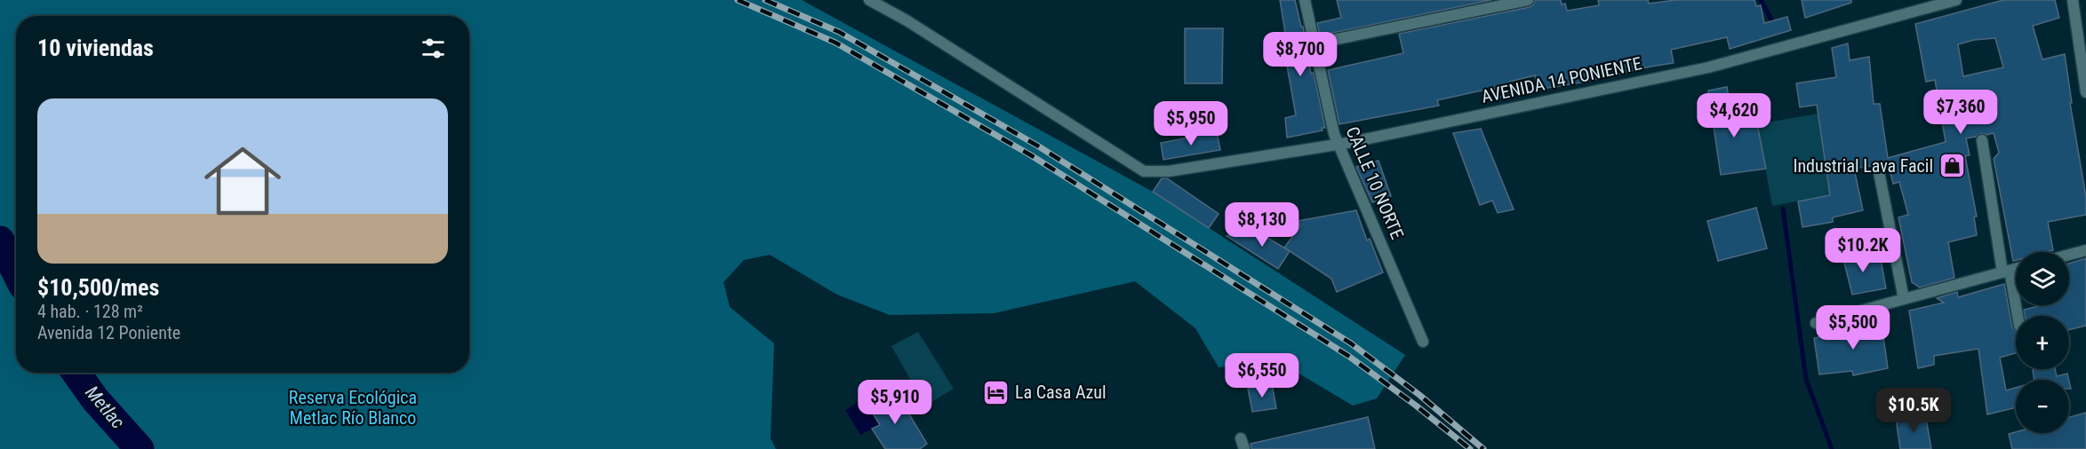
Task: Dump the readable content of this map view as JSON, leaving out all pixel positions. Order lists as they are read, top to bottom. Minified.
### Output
{"streets":{"street":["AVENIDA 14 PONIENTE","CALLE 10 NORTE"]},"crossings":[["AVENIDA 14 PONIENTE","CALLE 10 NORTE"]],"water":["Metlac"],"parks":["Reserva Ecológica Metlac Río Blanco"],"places":{"shop":["Industrial Lava Facil"],"hotel":["La Casa Azul"]},"page":{"heading":"10 viviendas","price":["$8,700","$7,360","$4,620","$5,950","$8,130","$10.2K","$5,500","$6,550","$5,910","$10.5K"],"list":[{"name":"$10,500/mes","note":"4 hab. · 128 m² · Avenida 12 Poniente"}],"map_buttons":["+","−"]}}
